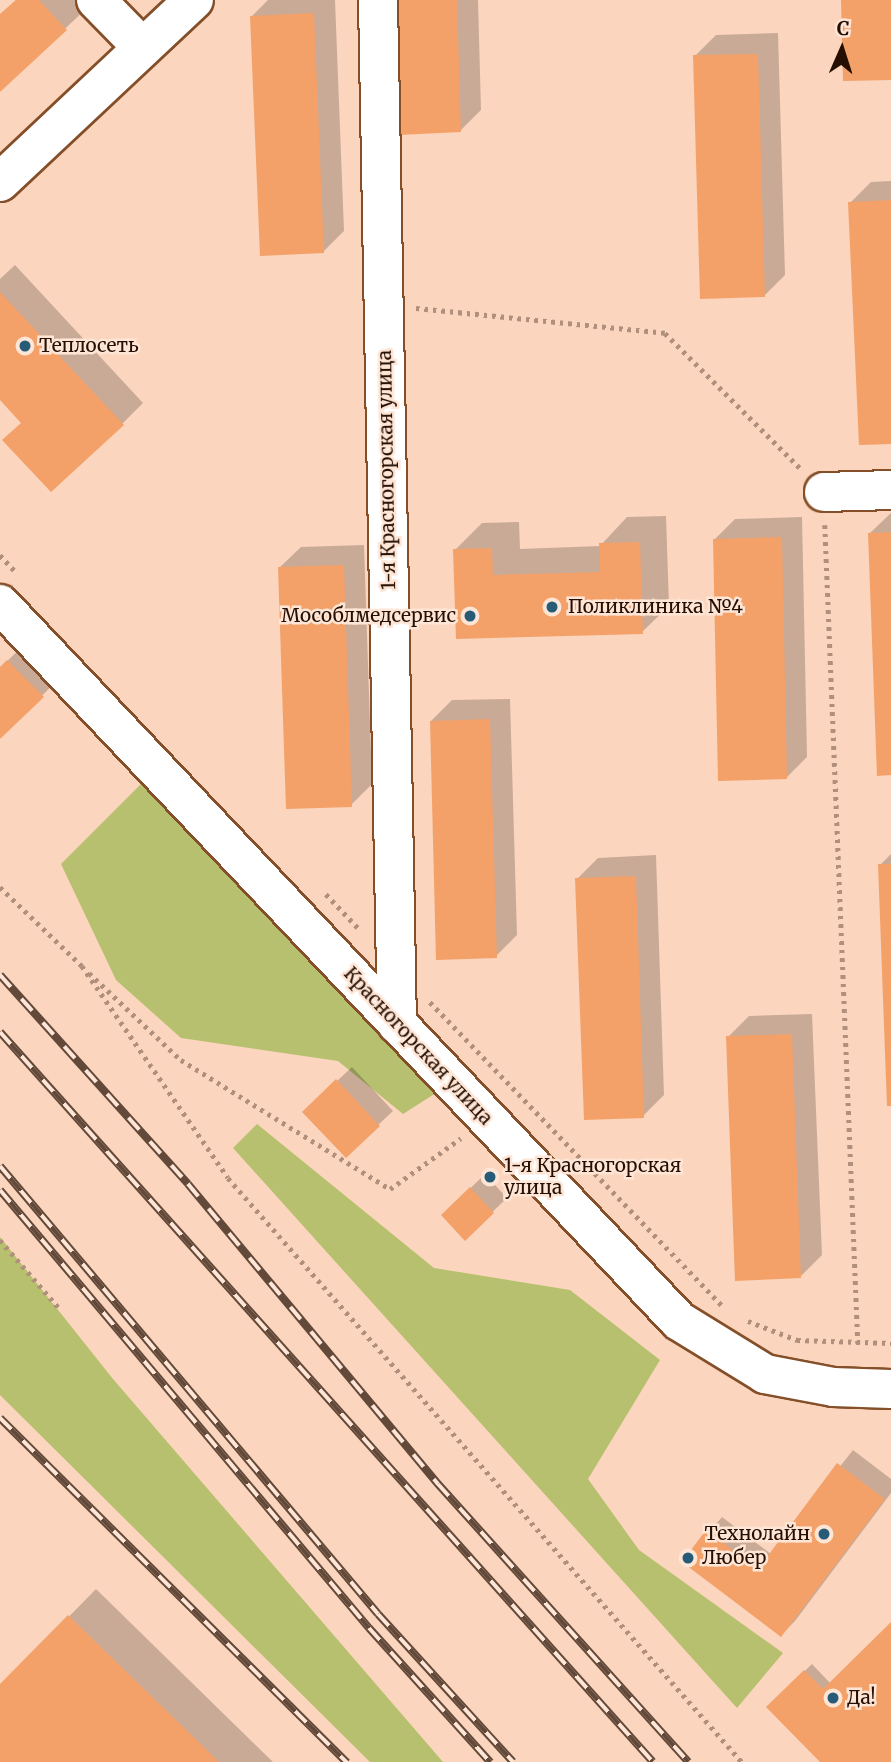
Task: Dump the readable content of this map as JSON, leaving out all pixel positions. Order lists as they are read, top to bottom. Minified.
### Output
{"streets":{"street":["1-я Красногорская улица","Красногорская улица"]},"crossings":[["1-я Красногорская улица","Красногорская улица"]],"places":["Теплосеть","Поликлиника №4","Мособлмедсервис","1-я Красногорская улица","Технолайн","Любер","Да!"],"north":"top"}
